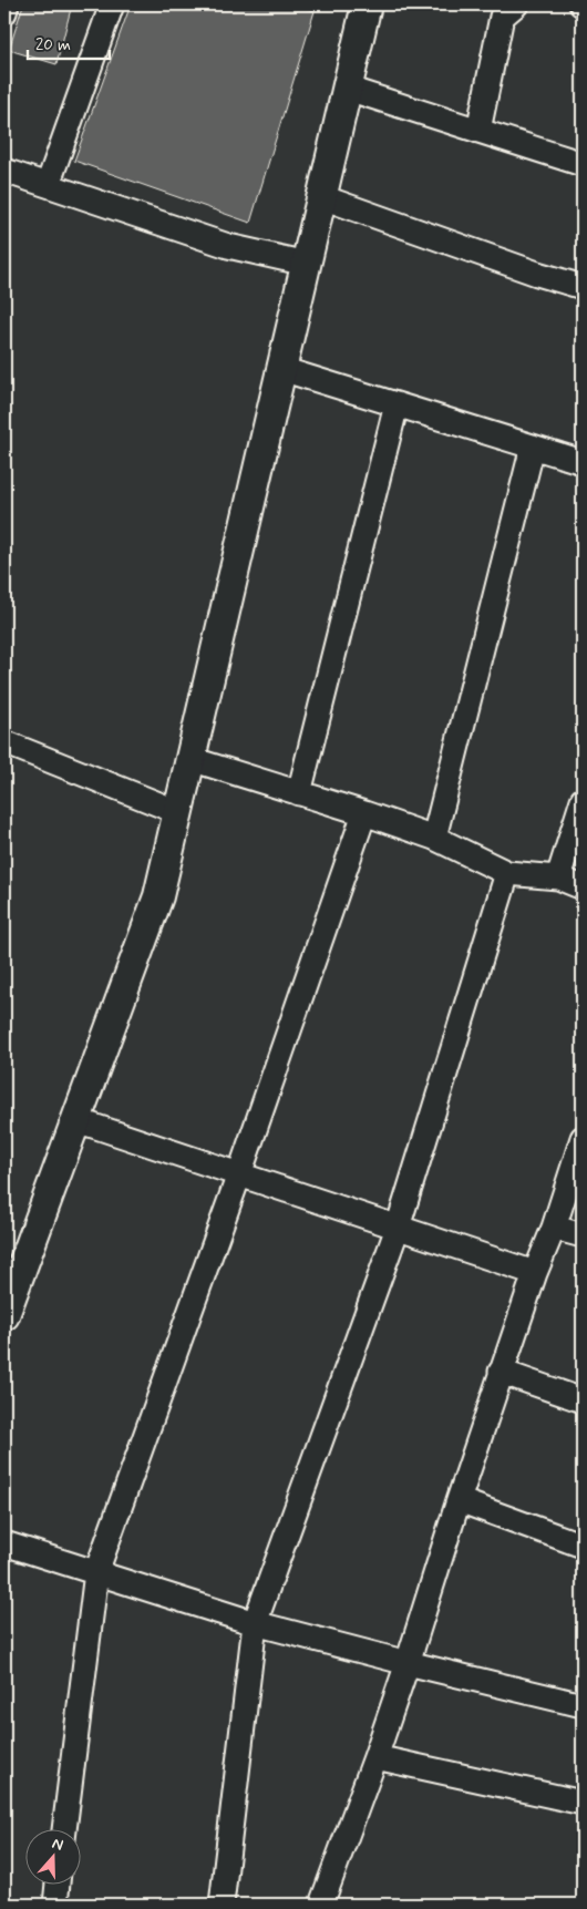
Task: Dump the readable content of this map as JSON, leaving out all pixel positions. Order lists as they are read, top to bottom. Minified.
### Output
{"scale_bar":"20 m","north":"top"}
